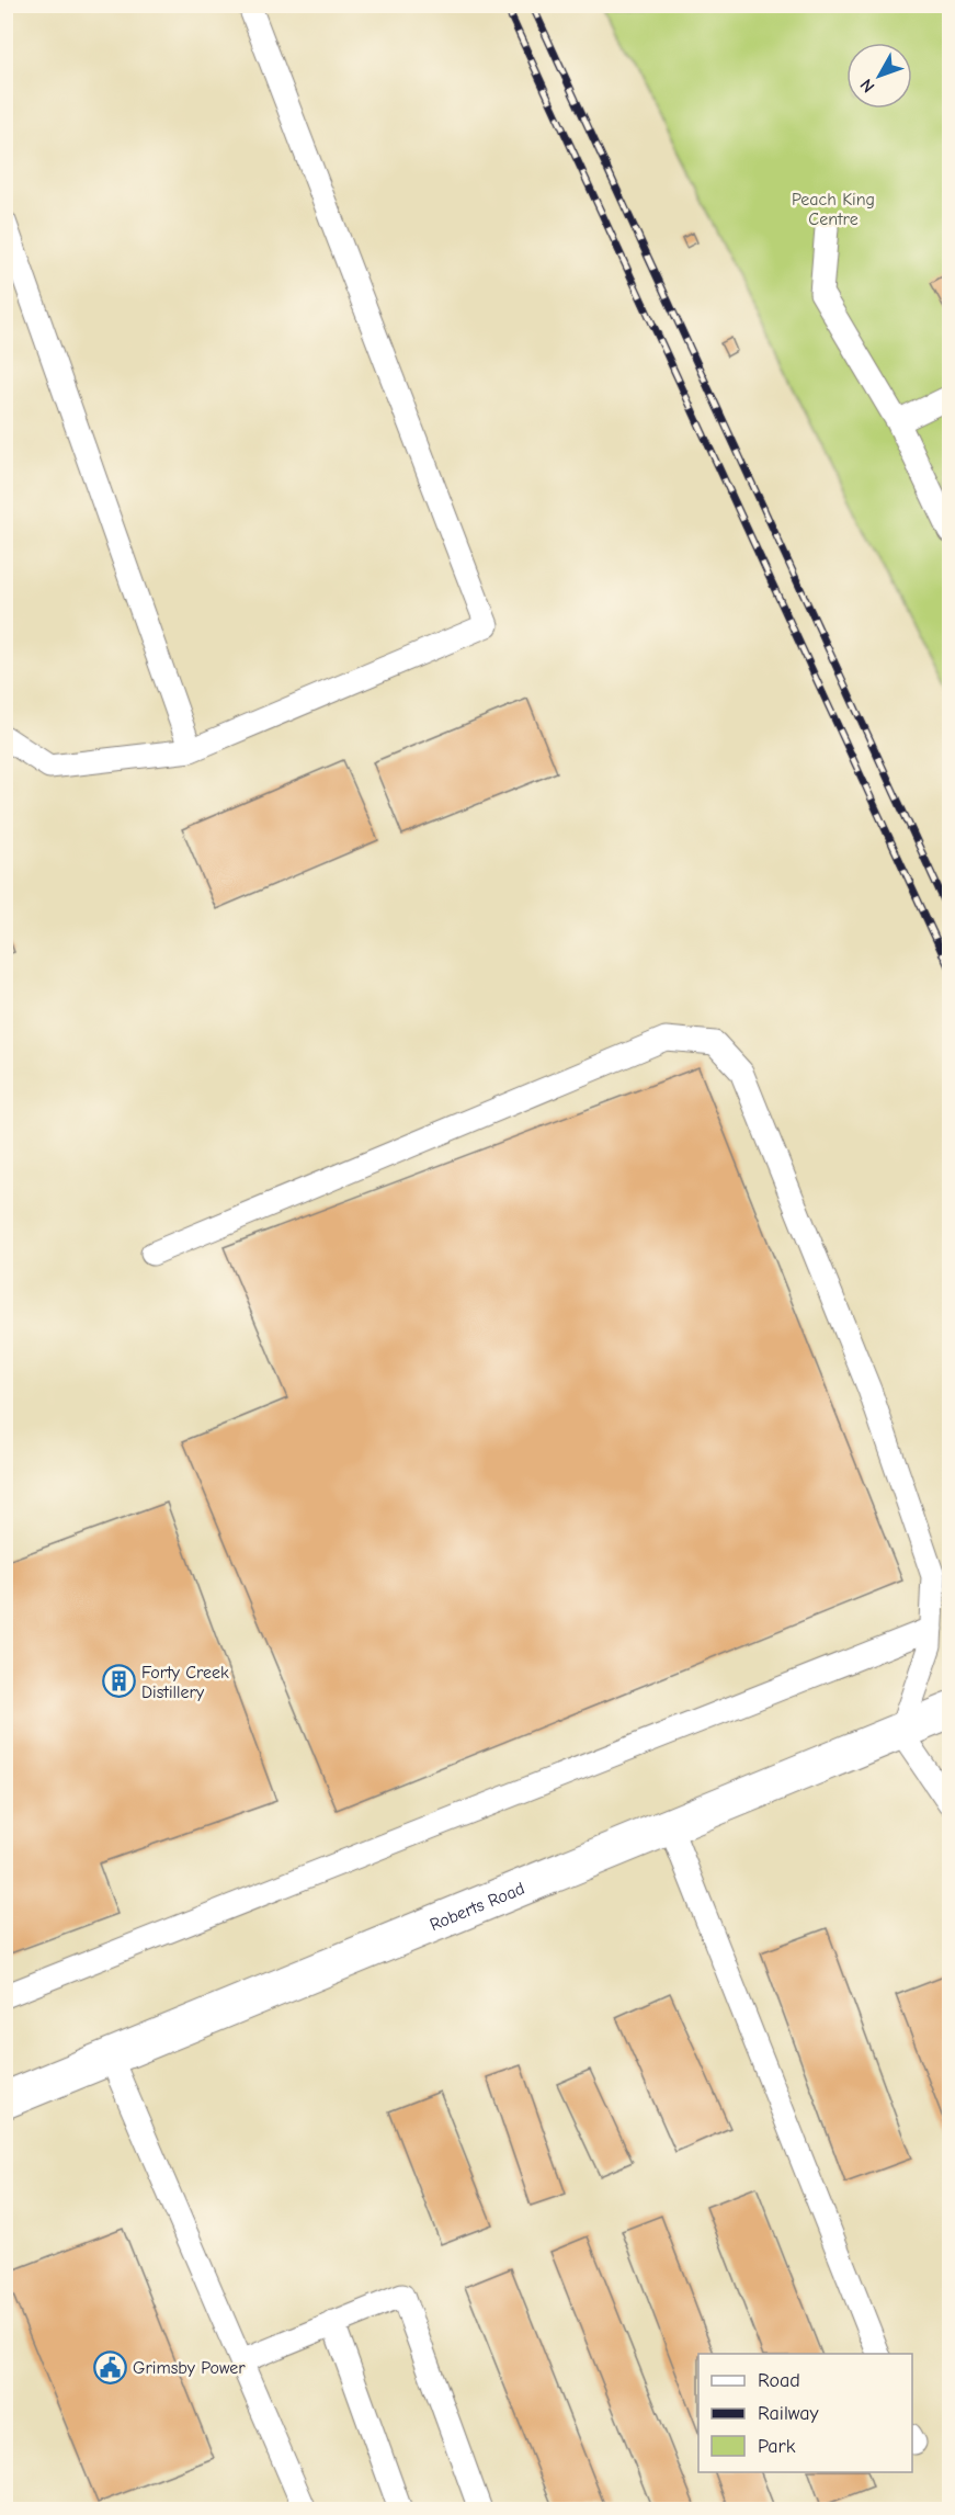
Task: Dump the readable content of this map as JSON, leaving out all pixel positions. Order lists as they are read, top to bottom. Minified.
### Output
{"streets":{"street":["Roberts Road"]},"parks":["Peach King Centre"],"places":{"building":["Forty Creek Distillery"],"public building":["Grimsby Power"]},"legend":["Road","Railway","Park"],"north":"bottom left"}
